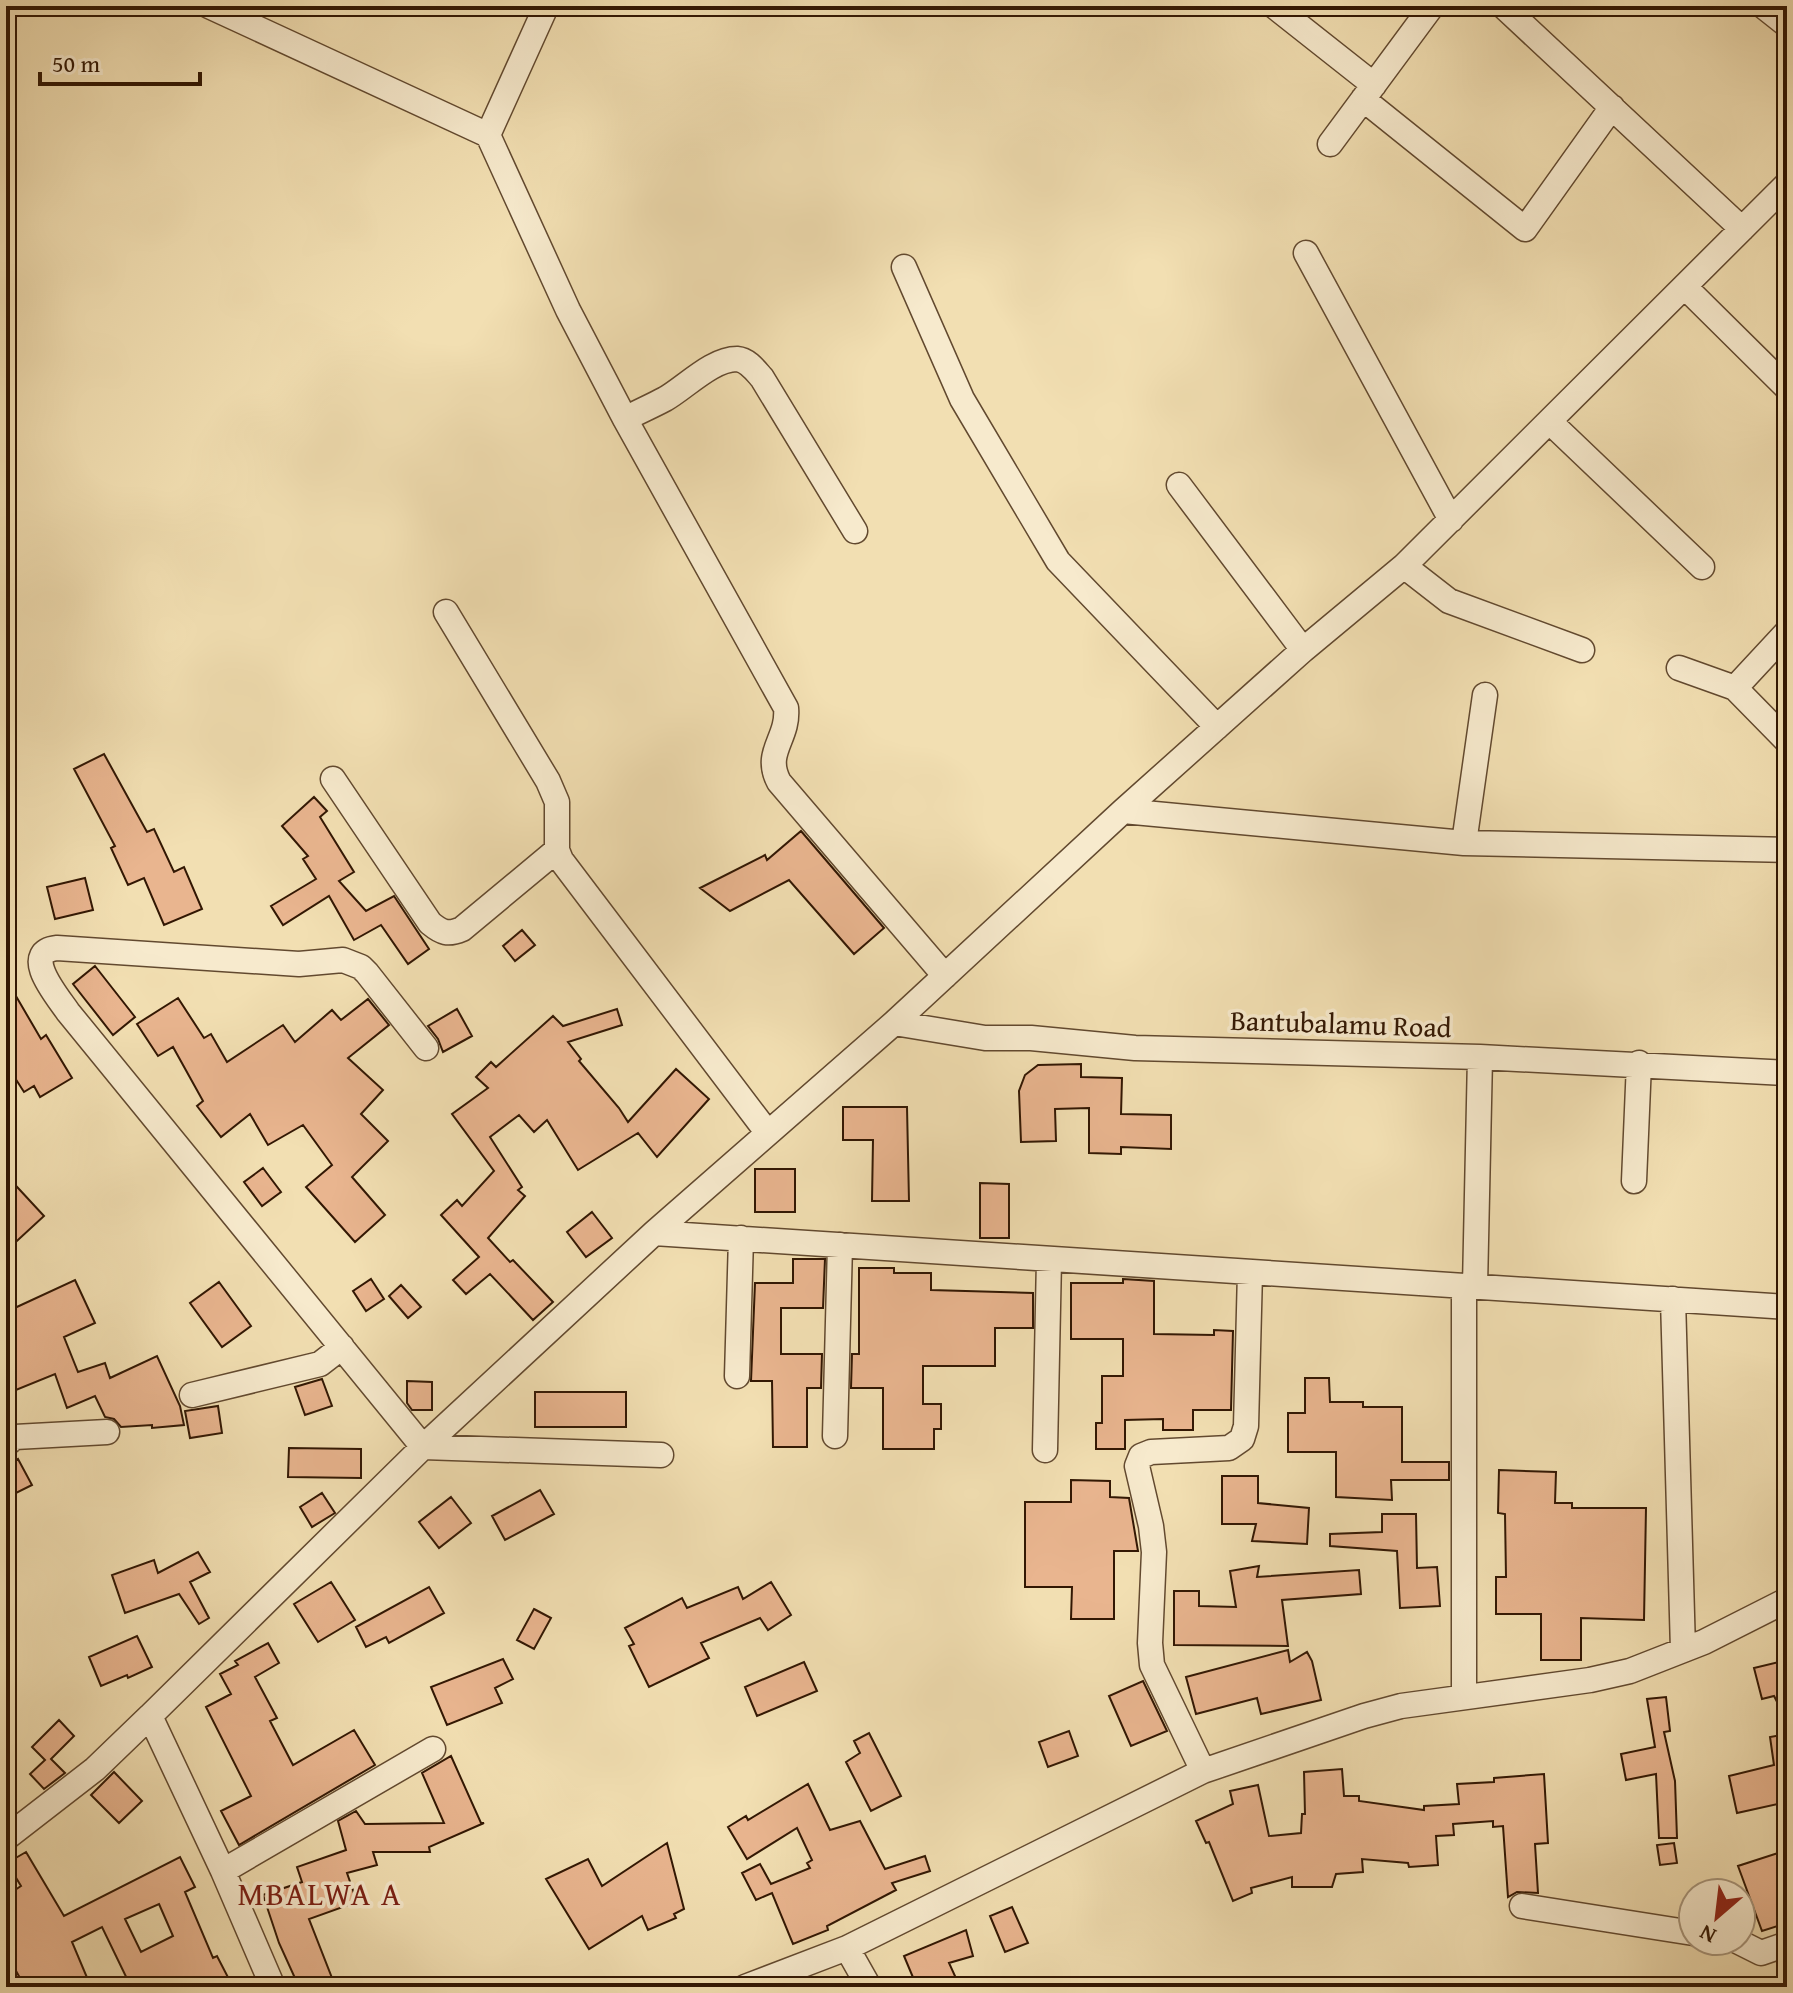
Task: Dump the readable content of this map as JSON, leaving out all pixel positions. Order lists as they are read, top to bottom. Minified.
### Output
{"streets":{"street":["Bantubalamu Road"]},"districts":["MBALWA A"],"scale_bar":"50 m","north":"bottom left"}
